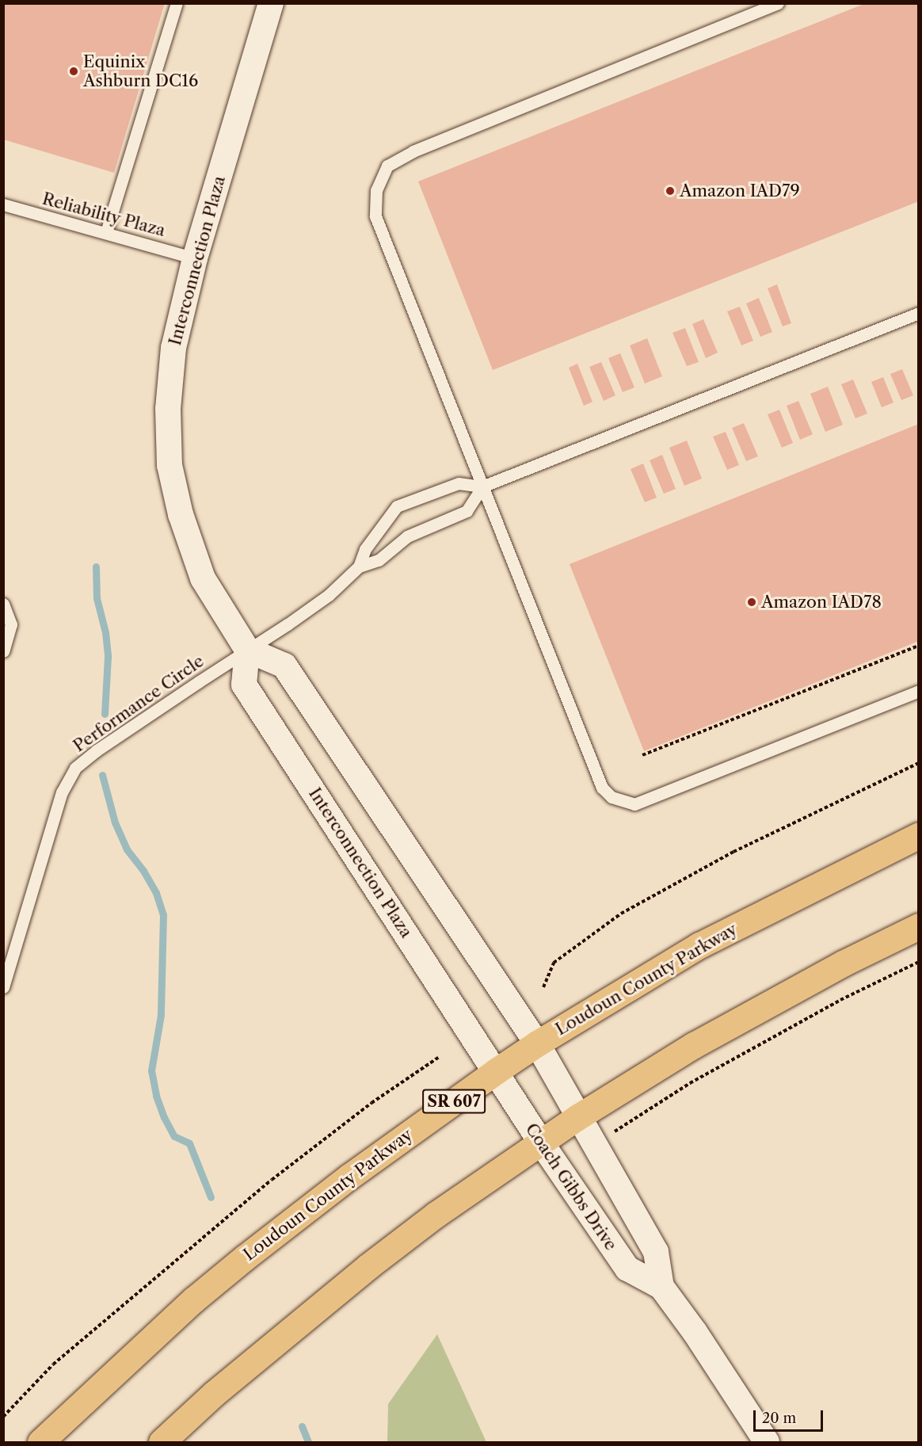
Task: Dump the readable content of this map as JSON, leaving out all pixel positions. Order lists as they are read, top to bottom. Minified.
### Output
{"streets":{"main road":["Loudoun County Parkway","SR 607"],"street":["Interconnection Plaza","Coach Gibbs Drive"],"lane":["Reliability Plaza","Performance Circle"]},"crossings":[["Reliability Plaza","Interconnection Plaza"],["Interconnection Plaza","Performance Circle"],["Interconnection Plaza","Loudoun County Parkway"],["Interconnection Plaza","Coach Gibbs Drive"],["Loudoun County Parkway","Coach Gibbs Drive"]],"places":["Equinix Ashburn DC16","Amazon IAD79","Amazon IAD78"],"scale_bar":"20 m"}
